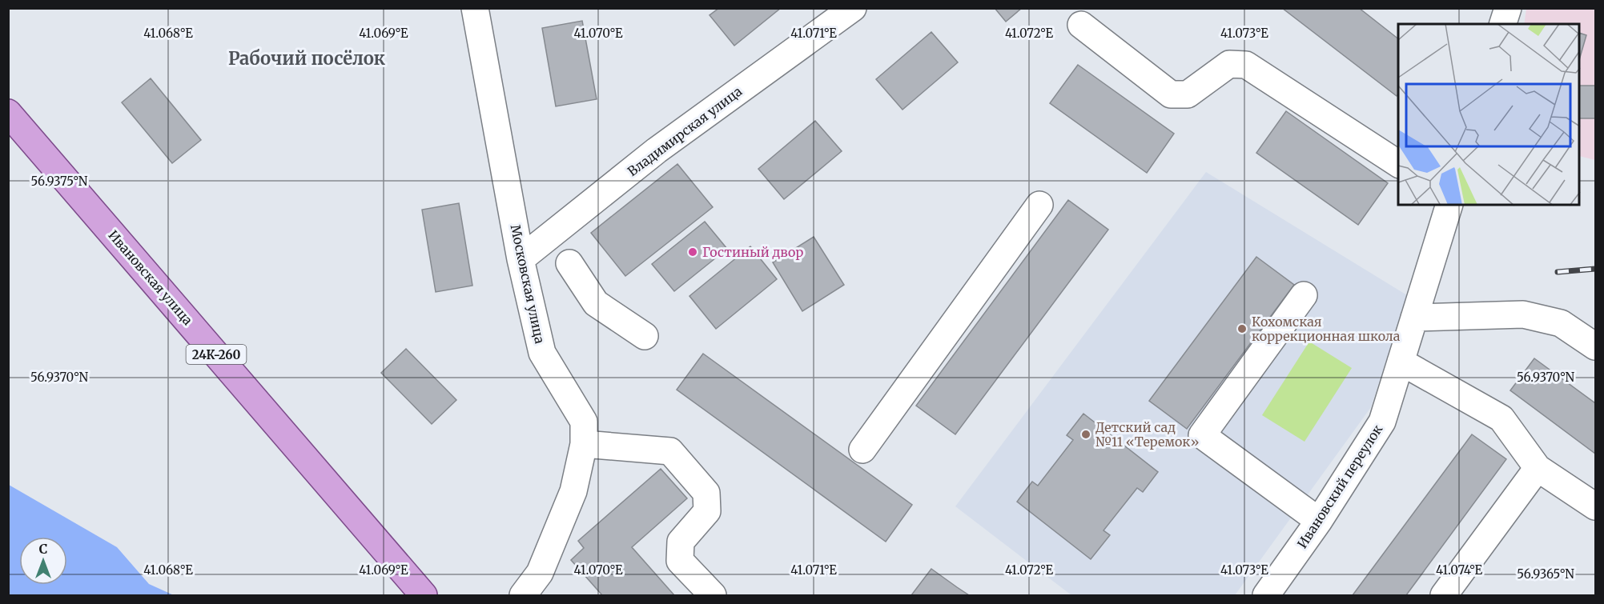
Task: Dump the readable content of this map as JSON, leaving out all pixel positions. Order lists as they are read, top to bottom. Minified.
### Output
{"streets":{"main road":["Ивановская улица","24К-260"],"street":["Владимирская улица","Московская улица","Ивановский переулок"]},"crossings":[["Владимирская улица","Московская улица"]],"districts":["Рабочий посёлок"],"places":["Гостиный двор","Кохомская коррекционная школа","Детский сад №11 «Теремок»"],"north":"top","coordinates":["41.068°E","41.069°E","41.070°E","41.071°E","41.072°E","41.073°E","56.9375°N","56.9370°N","41.074°E","56.9365°N"]}
